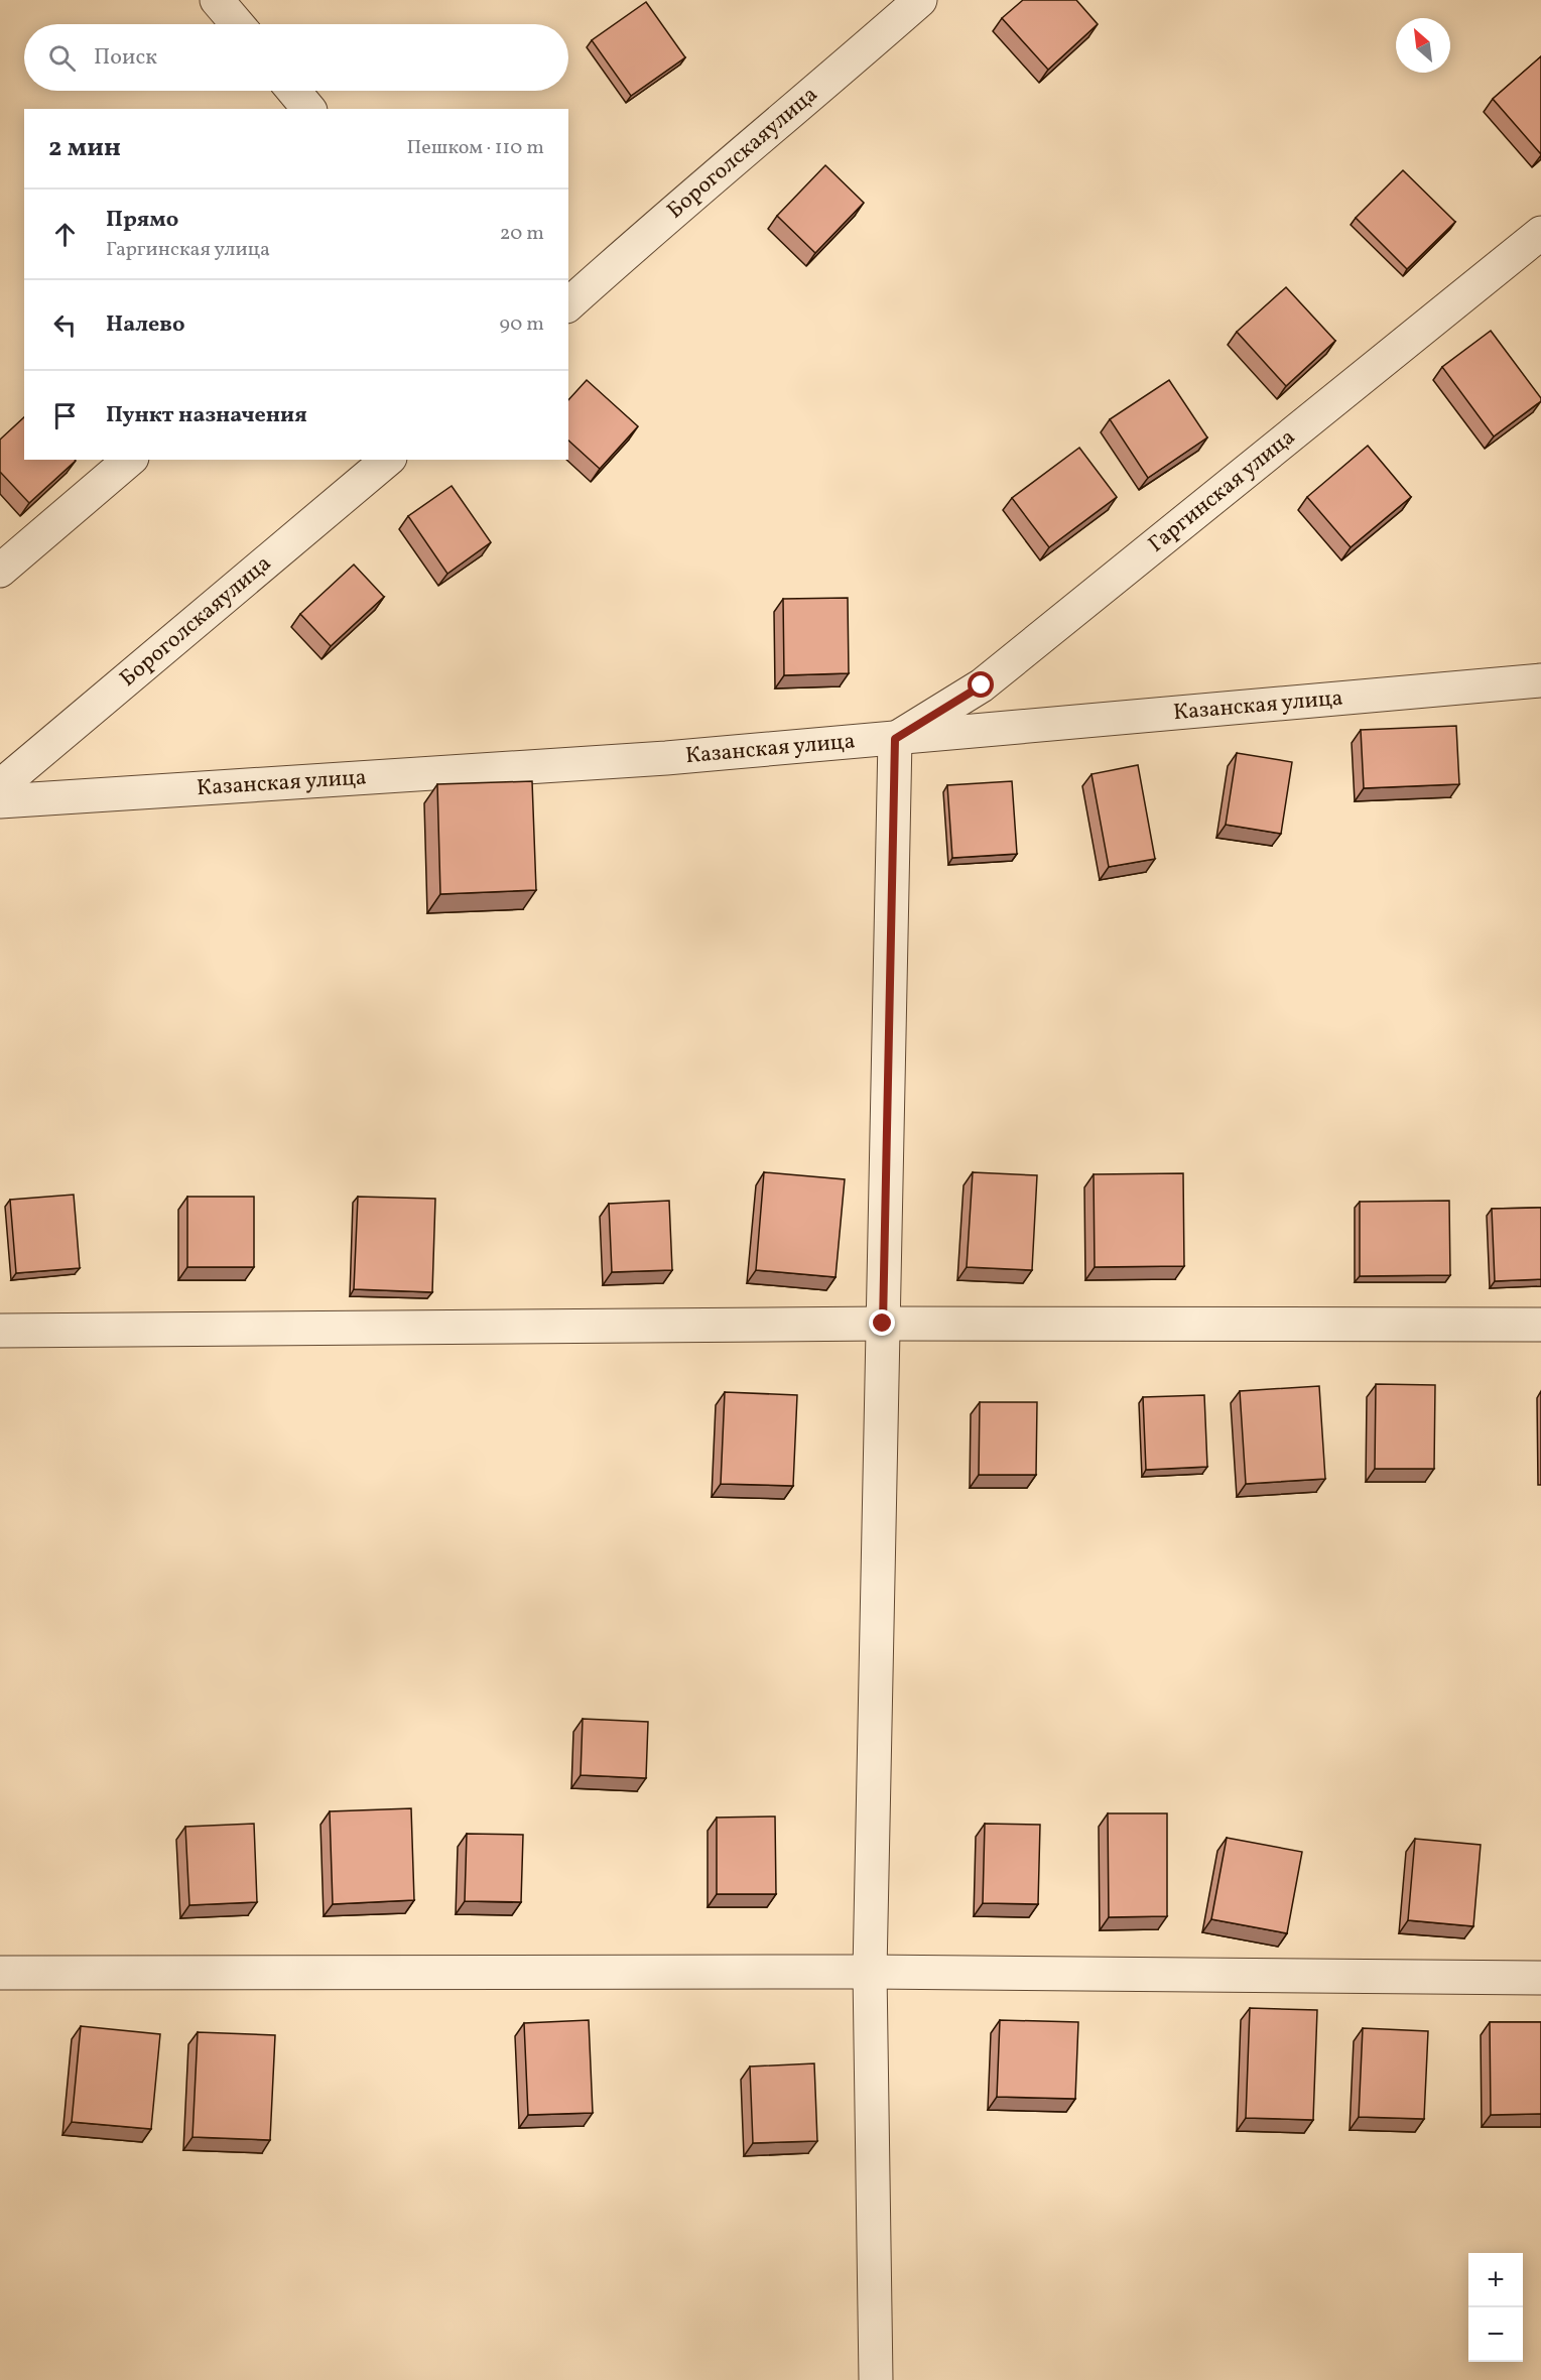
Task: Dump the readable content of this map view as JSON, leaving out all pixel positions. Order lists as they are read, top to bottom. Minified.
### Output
{"streets":{"street":["Бороголскаяулица","Гаргинская улица","Казанская улица"]},"crossings":[["Гаргинская улица","Казанская улица"]],"north":"top left","page":{"search":"Поиск","heading":["2 мин","Пешком · 110 m"],"list":[["Прямо","Гаргинская улица","20 m"],["Налево","90 m"],"Пункт назначения"],"map_buttons":["+","−"]}}
